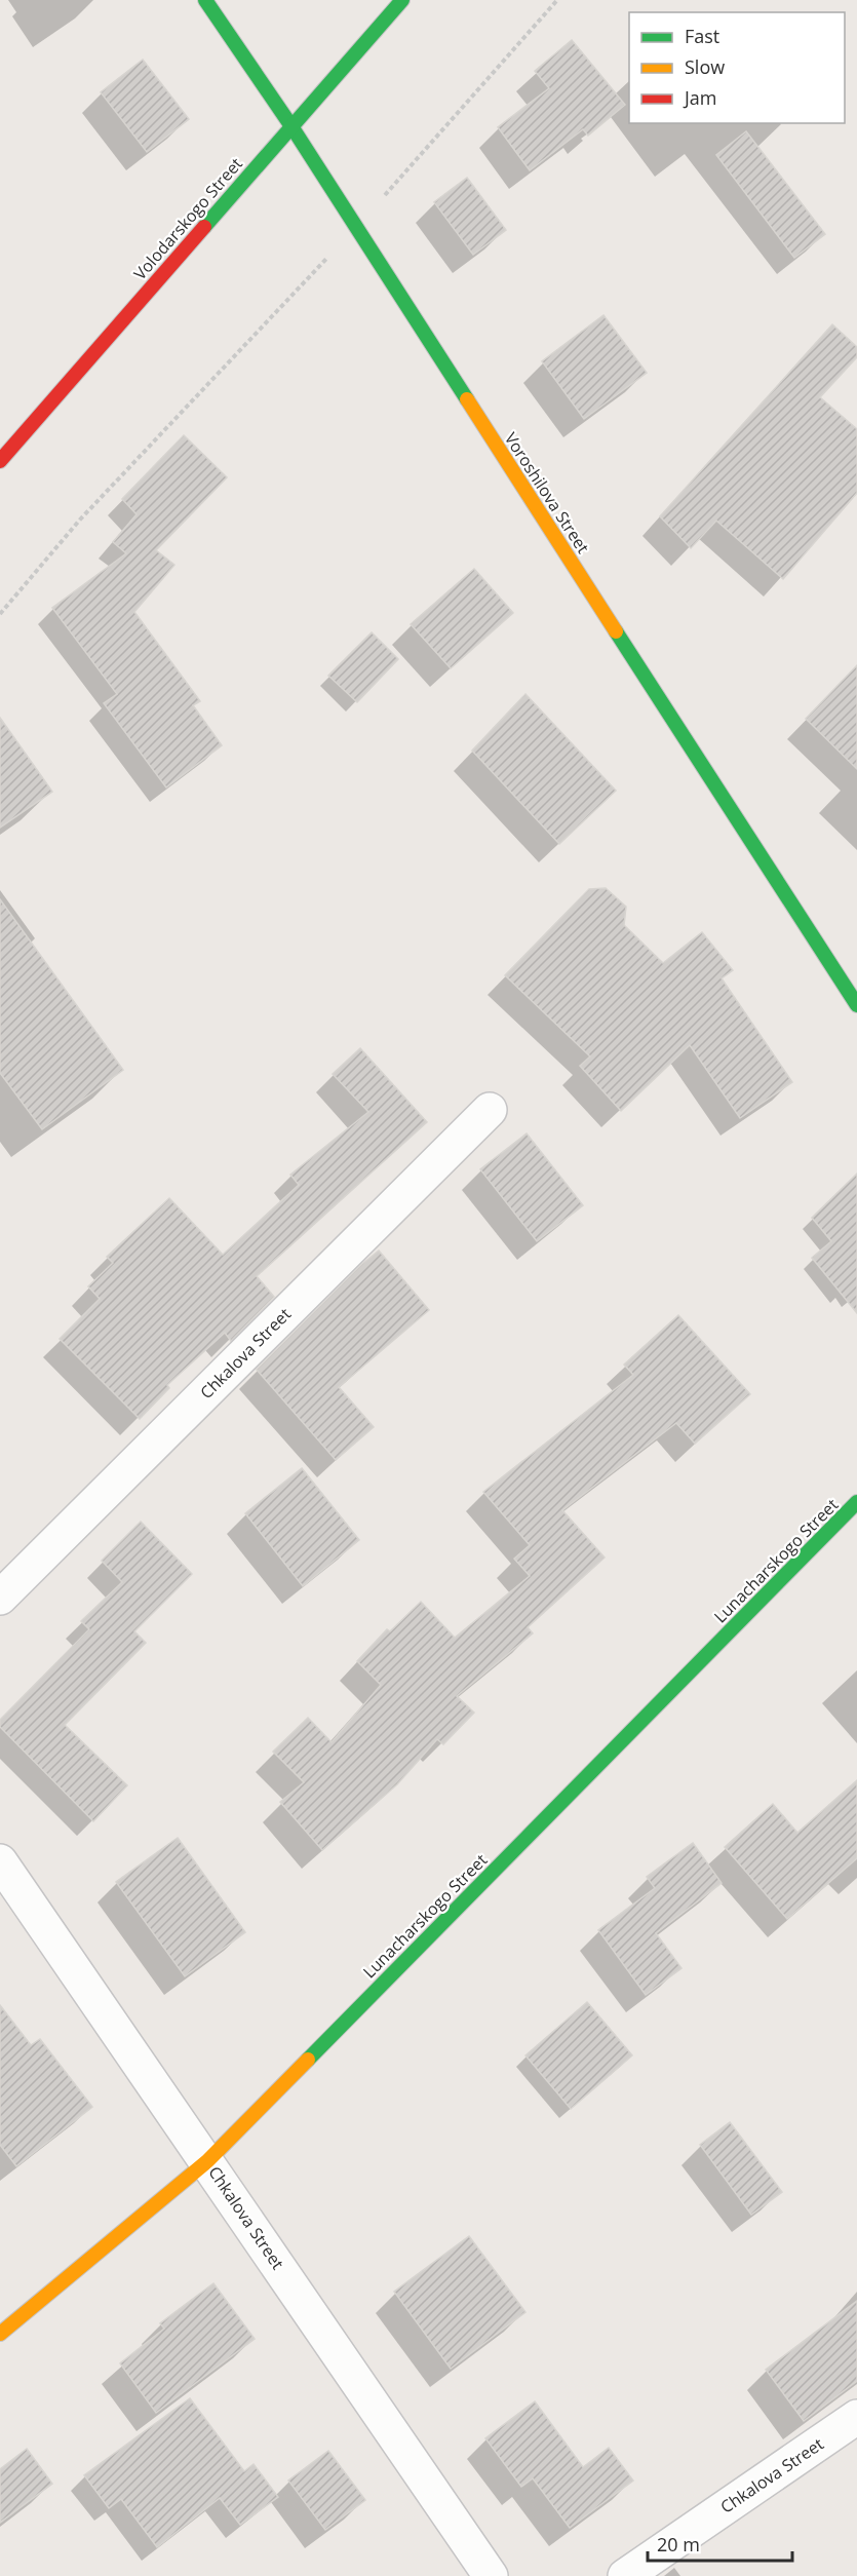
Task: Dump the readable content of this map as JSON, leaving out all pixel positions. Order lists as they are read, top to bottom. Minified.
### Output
{"streets":{"street":["Volodarskogo Street","Voroshilova Street","Chkalova Street","Lunacharskogo Street"]},"crossings":[["Volodarskogo Street","Voroshilova Street"],["Chkalova Street","Lunacharskogo Street"]],"legend":["Fast","Slow","Jam"],"scale_bar":"20 m"}
